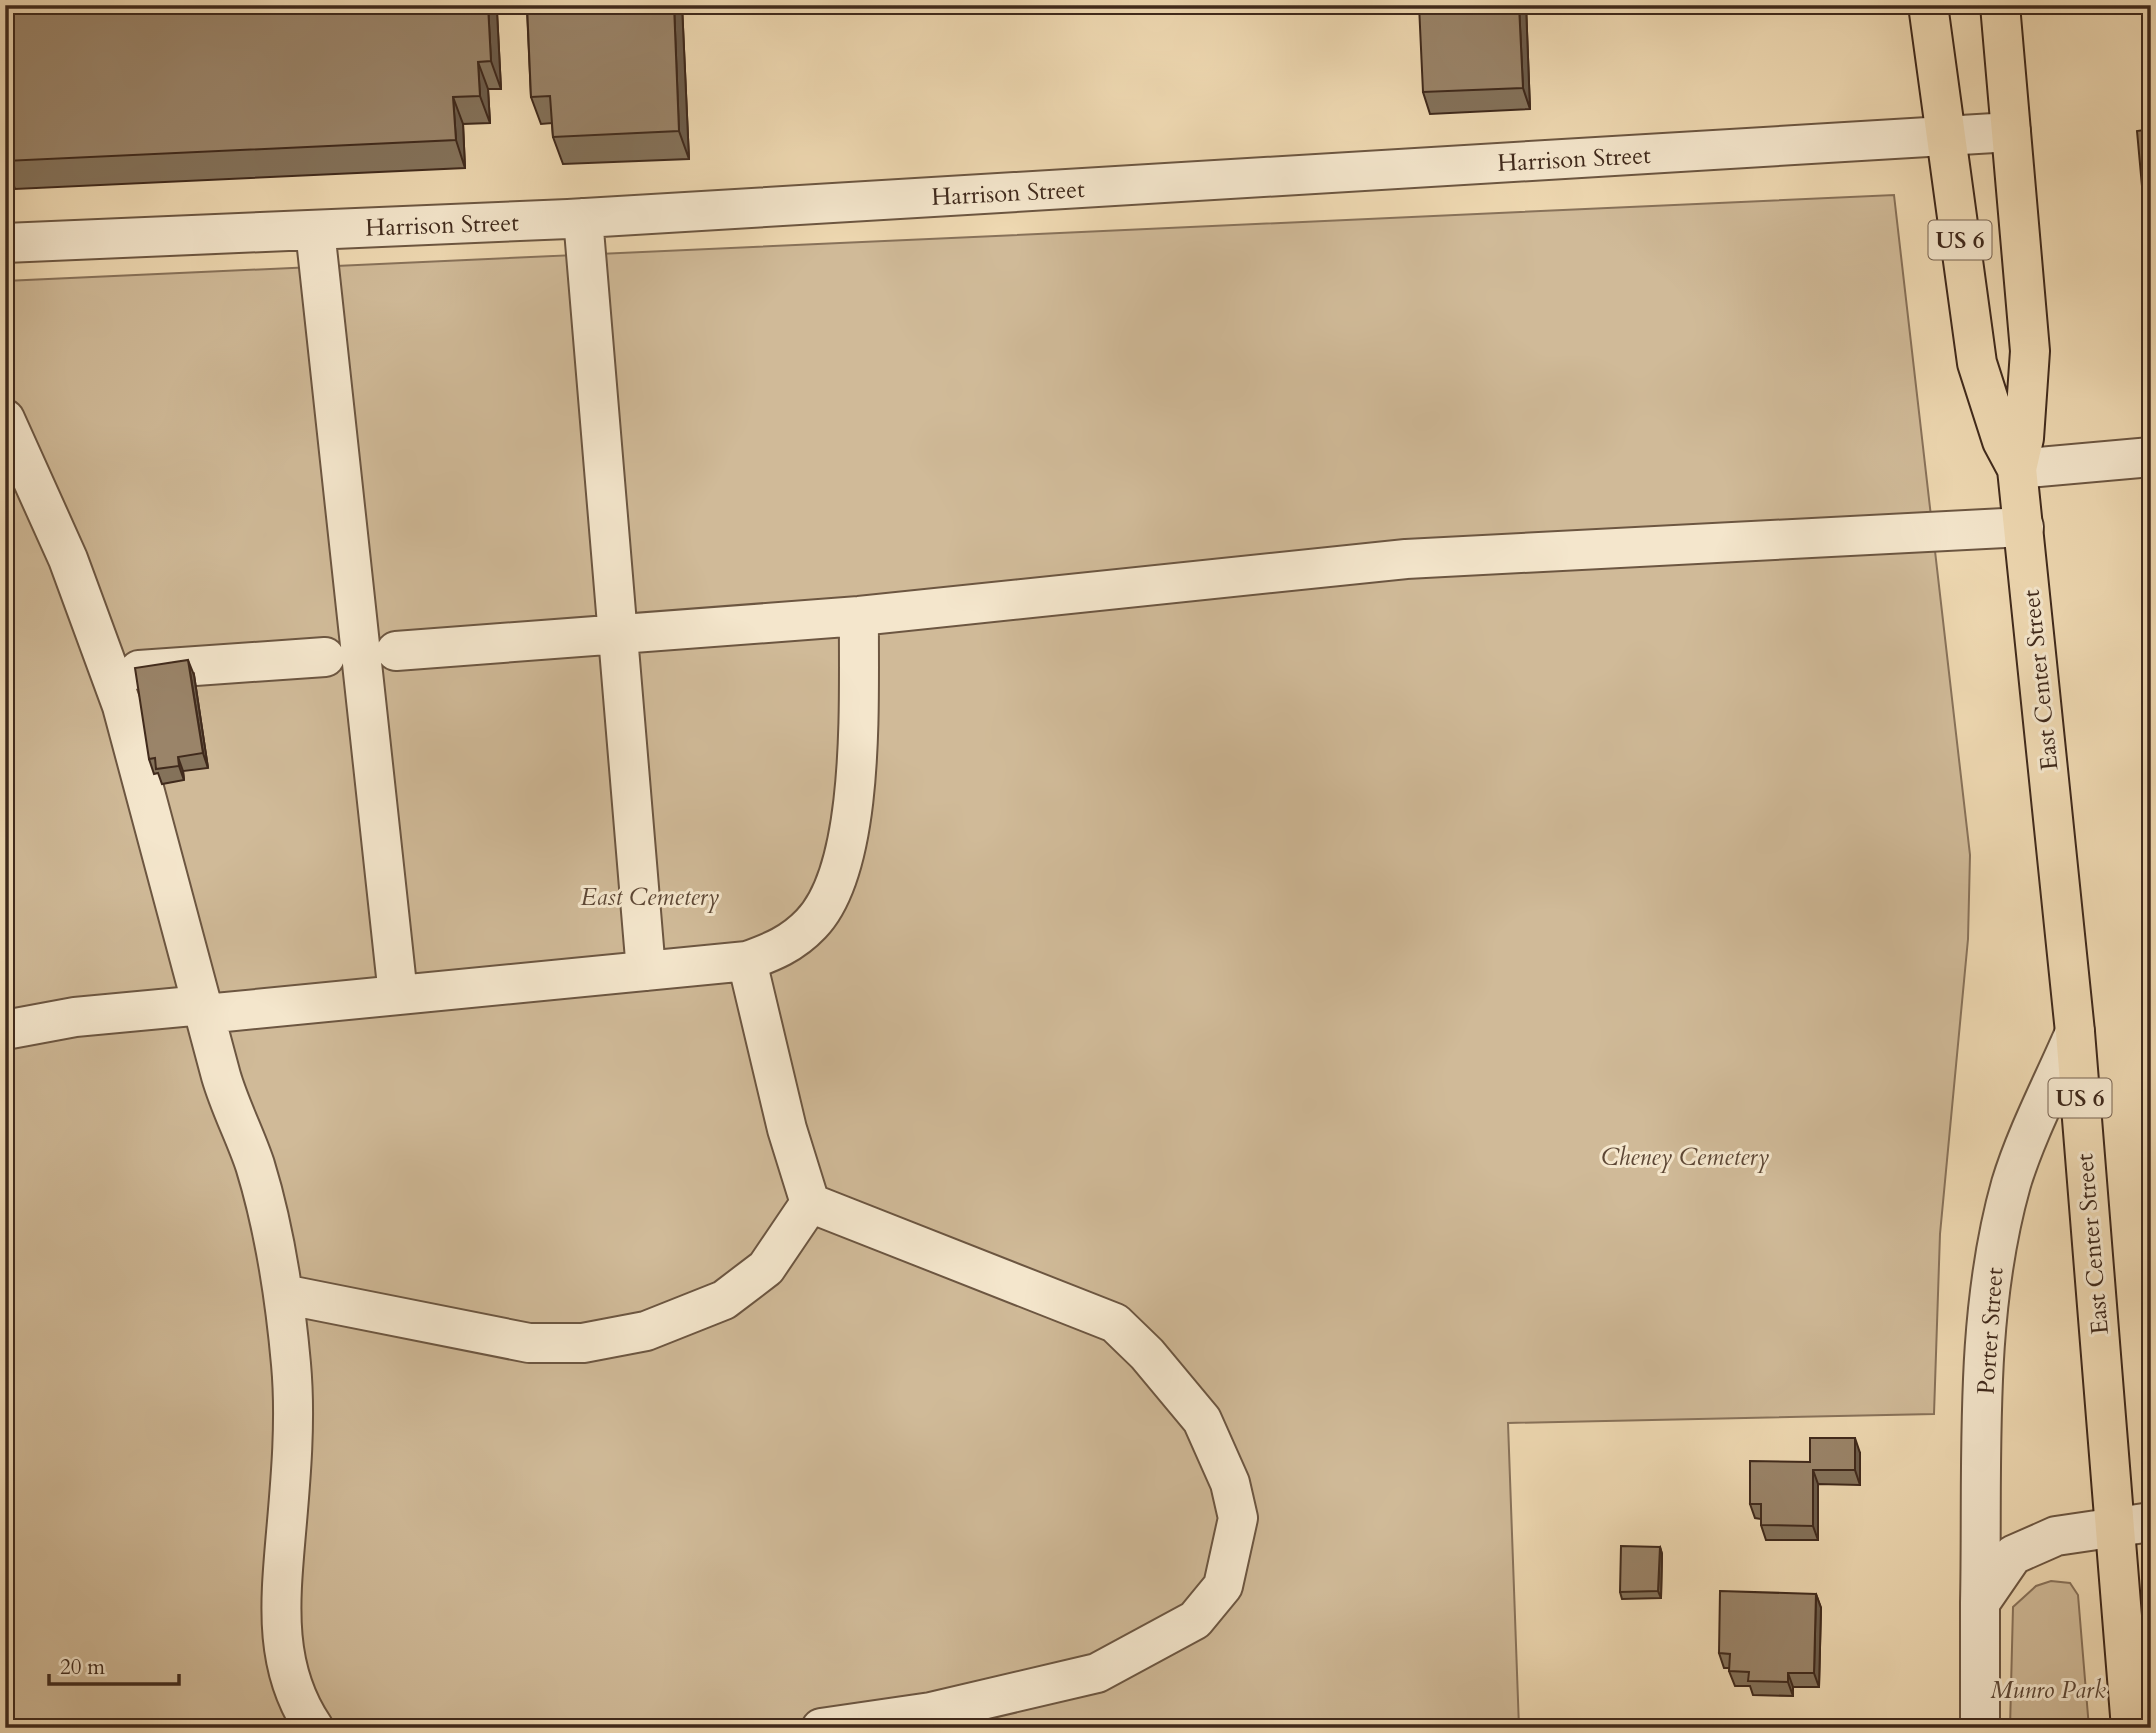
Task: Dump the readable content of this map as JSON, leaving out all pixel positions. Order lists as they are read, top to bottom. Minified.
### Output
{"streets":{"main road":["US 6","East Center Street"],"street":["Harrison Street","Porter Street"]},"crossings":[["Harrison Street","East Center Street"],["East Center Street","Porter Street"]],"parks":["East Cemetery","Cheney Cemetery","Munro Park"],"scale_bar":"20 m"}
